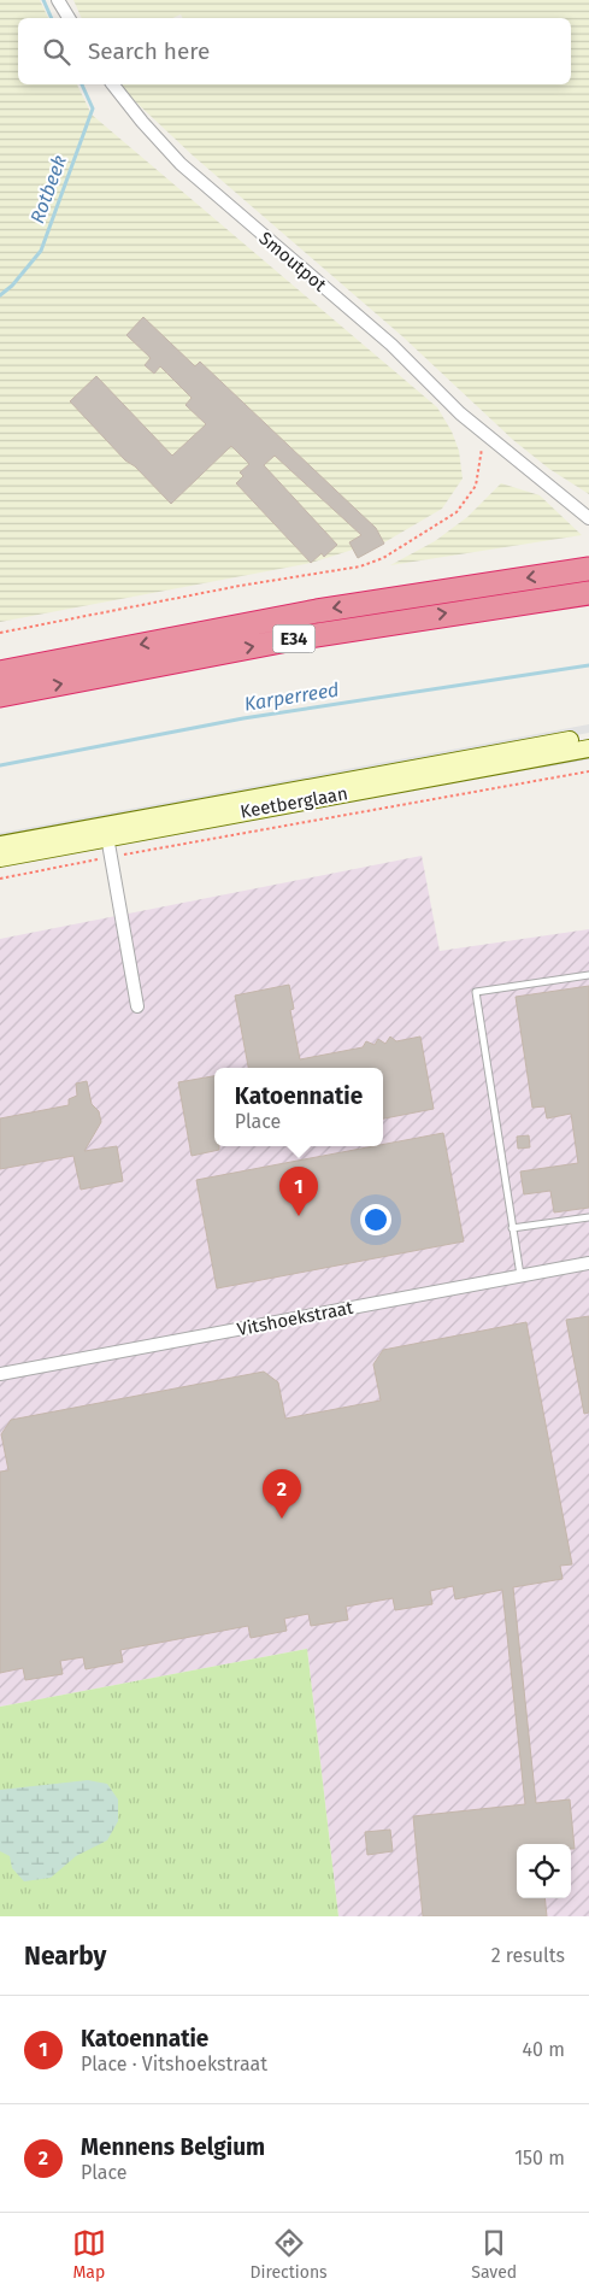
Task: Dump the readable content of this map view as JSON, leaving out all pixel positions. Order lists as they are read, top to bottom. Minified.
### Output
{"streets":{"highway":["E34"],"main road":["Keetberglaan"],"street":["Smoutpot","Vitshoekstraat"]},"water":["Rotbeek","Karperreed"],"page":{"search":"Search here","popup":["Katoennatie","Place"],"pins":["1","2"],"heading":["Nearby","2 results"],"list":[{"mark":"1","name":"Katoennatie","note":"Place · Vitshoekstraat","value":"40 m"},{"mark":"2","name":"Mennens Belgium","note":"Place","value":"150 m"}],"nav":["Map","Directions","Saved"]}}
